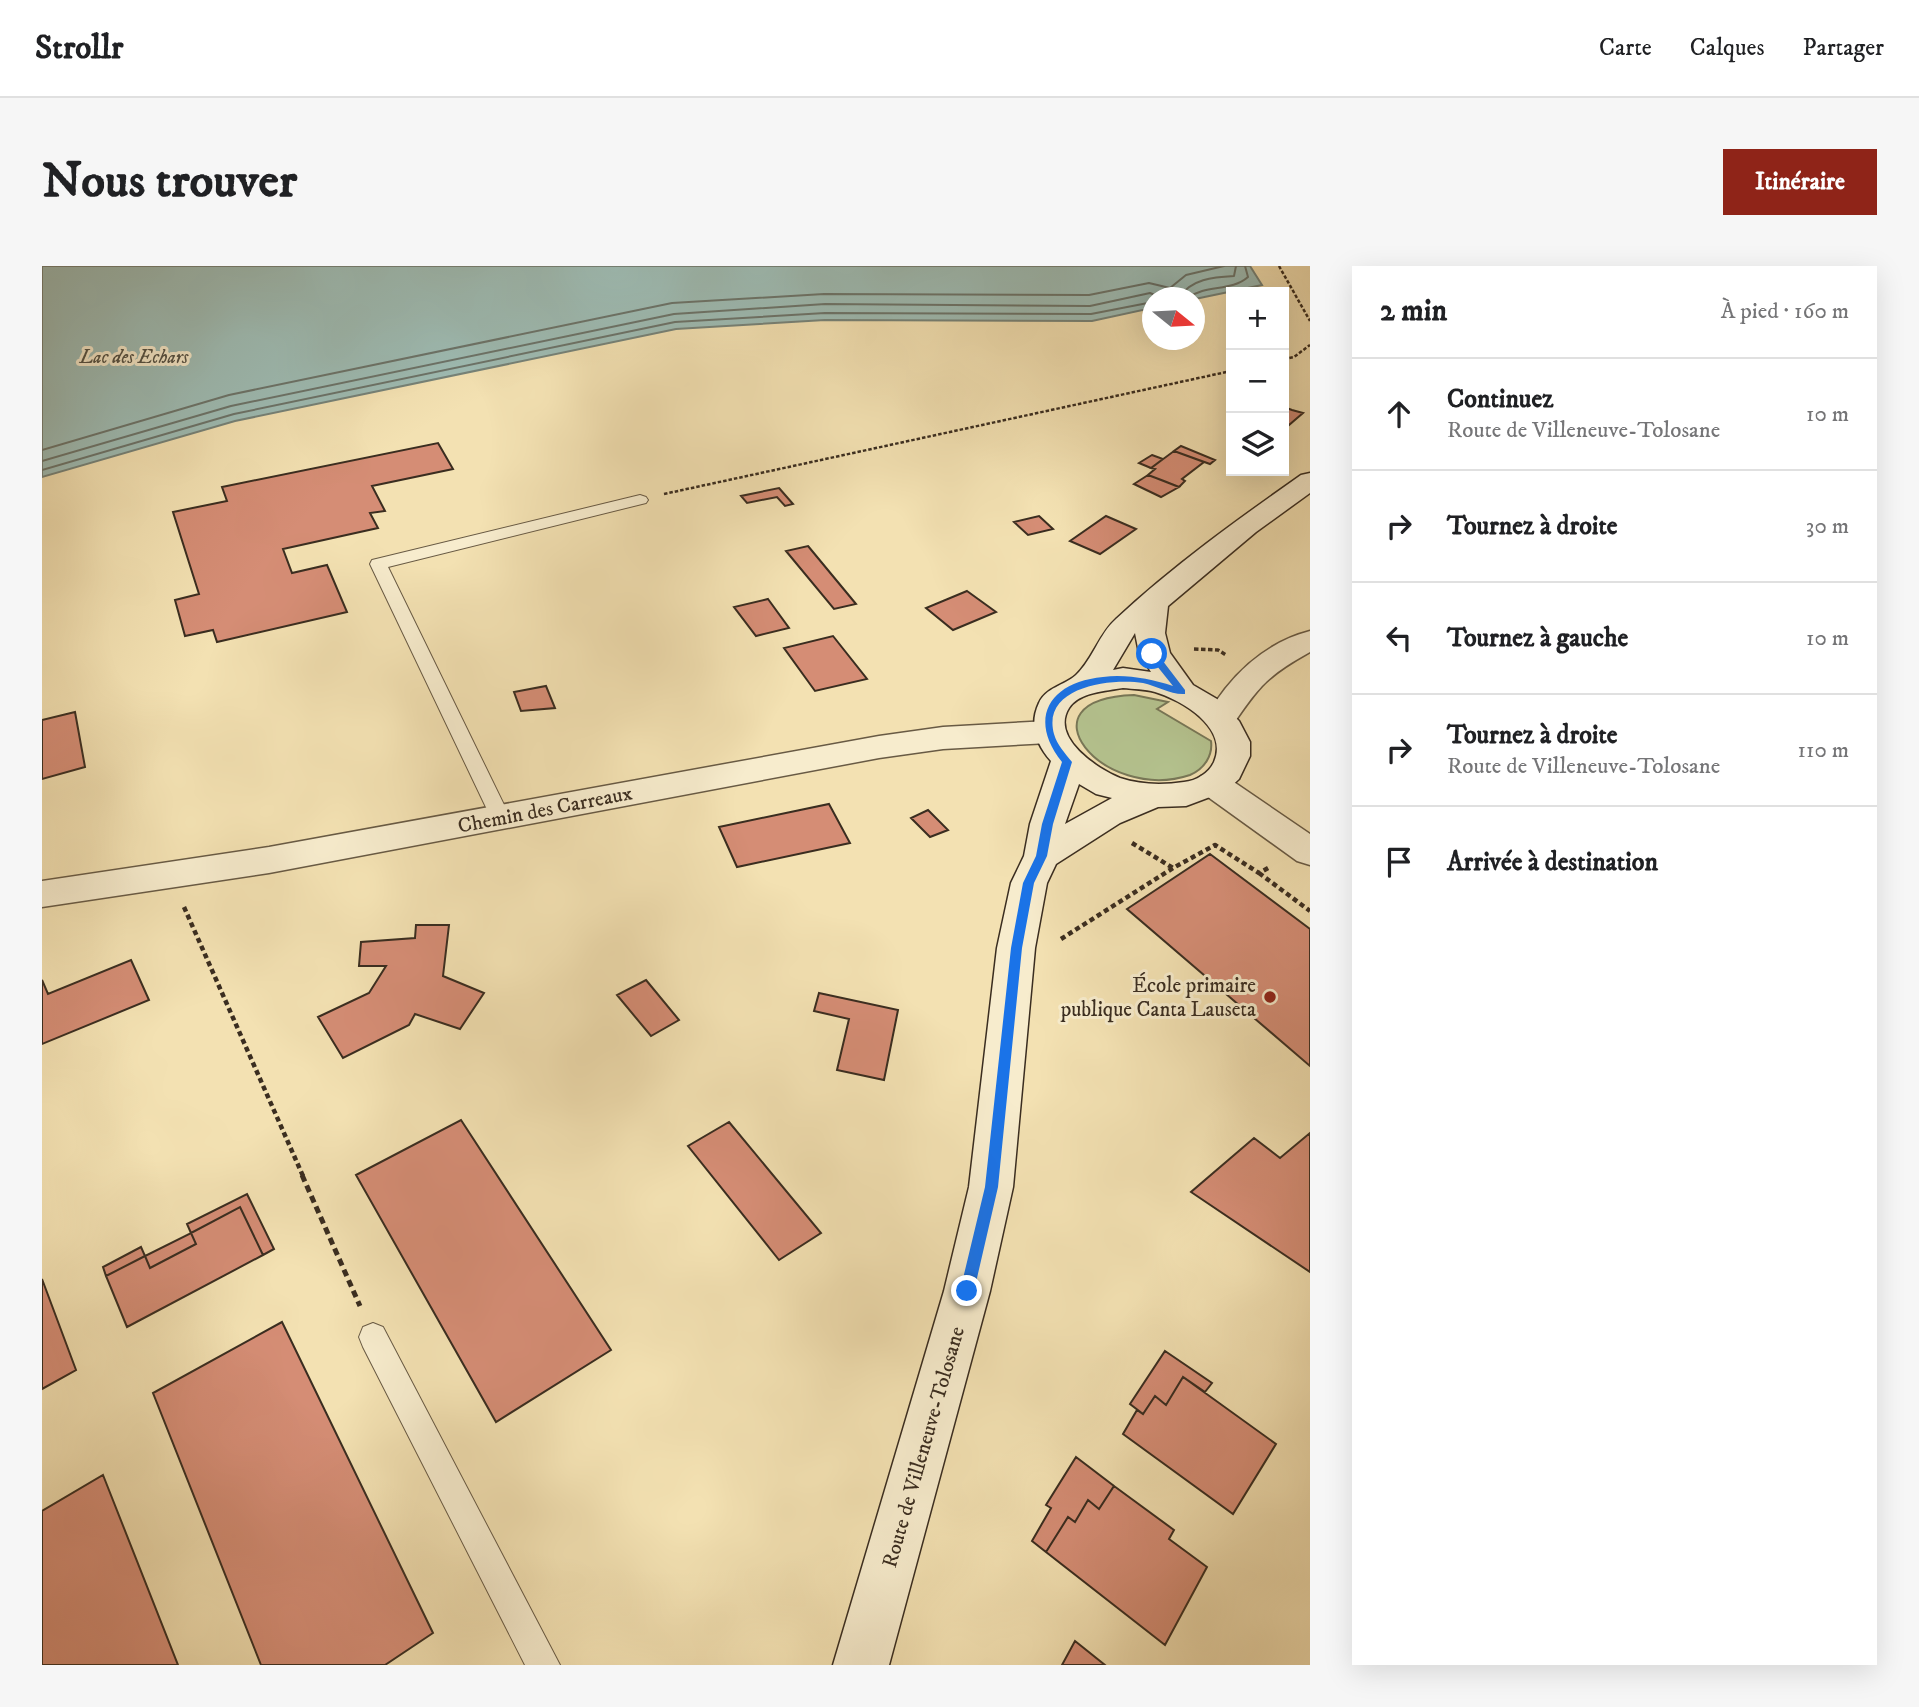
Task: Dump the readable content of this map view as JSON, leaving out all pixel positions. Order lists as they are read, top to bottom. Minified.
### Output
{"streets":{"street":["Chemin des Carreaux","Route de Villeneuve-Tolosane"]},"crossings":[["Chemin des Carreaux","Route de Villeneuve-Tolosane"]],"water":["Lac des Echars"],"places":["École primaire publique Canta Lauseta"],"north":"right","page":{"header":"Strollr","nav":["Carte","Calques","Partager"],"buttons":"Itinéraire","title":"Nous trouver","heading":["2 min","À pied · 160 m"],"map_buttons":["+","−"],"list":[["Continuez","Route de Villeneuve-Tolosane","10 m"],["Tournez à droite","30 m"],["Tournez à gauche","10 m"],["Tournez à droite","Route de Villeneuve-Tolosane","110 m"],"Arrivée à destination"]}}
